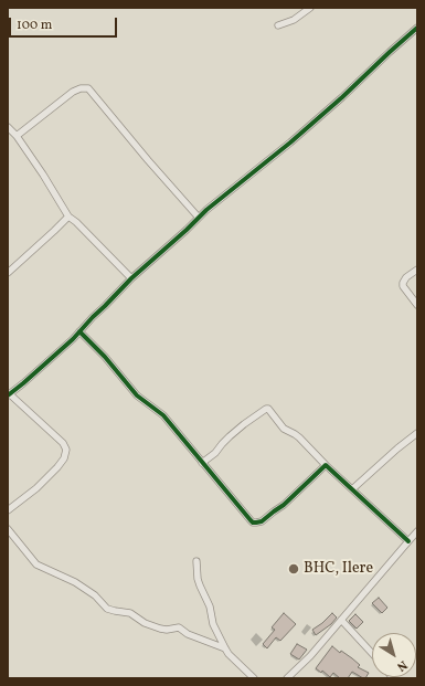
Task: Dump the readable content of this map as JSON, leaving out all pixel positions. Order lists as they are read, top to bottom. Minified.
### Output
{"places":["BHC, Ilere"],"scale_bar":"100 m","north":"bottom right"}
